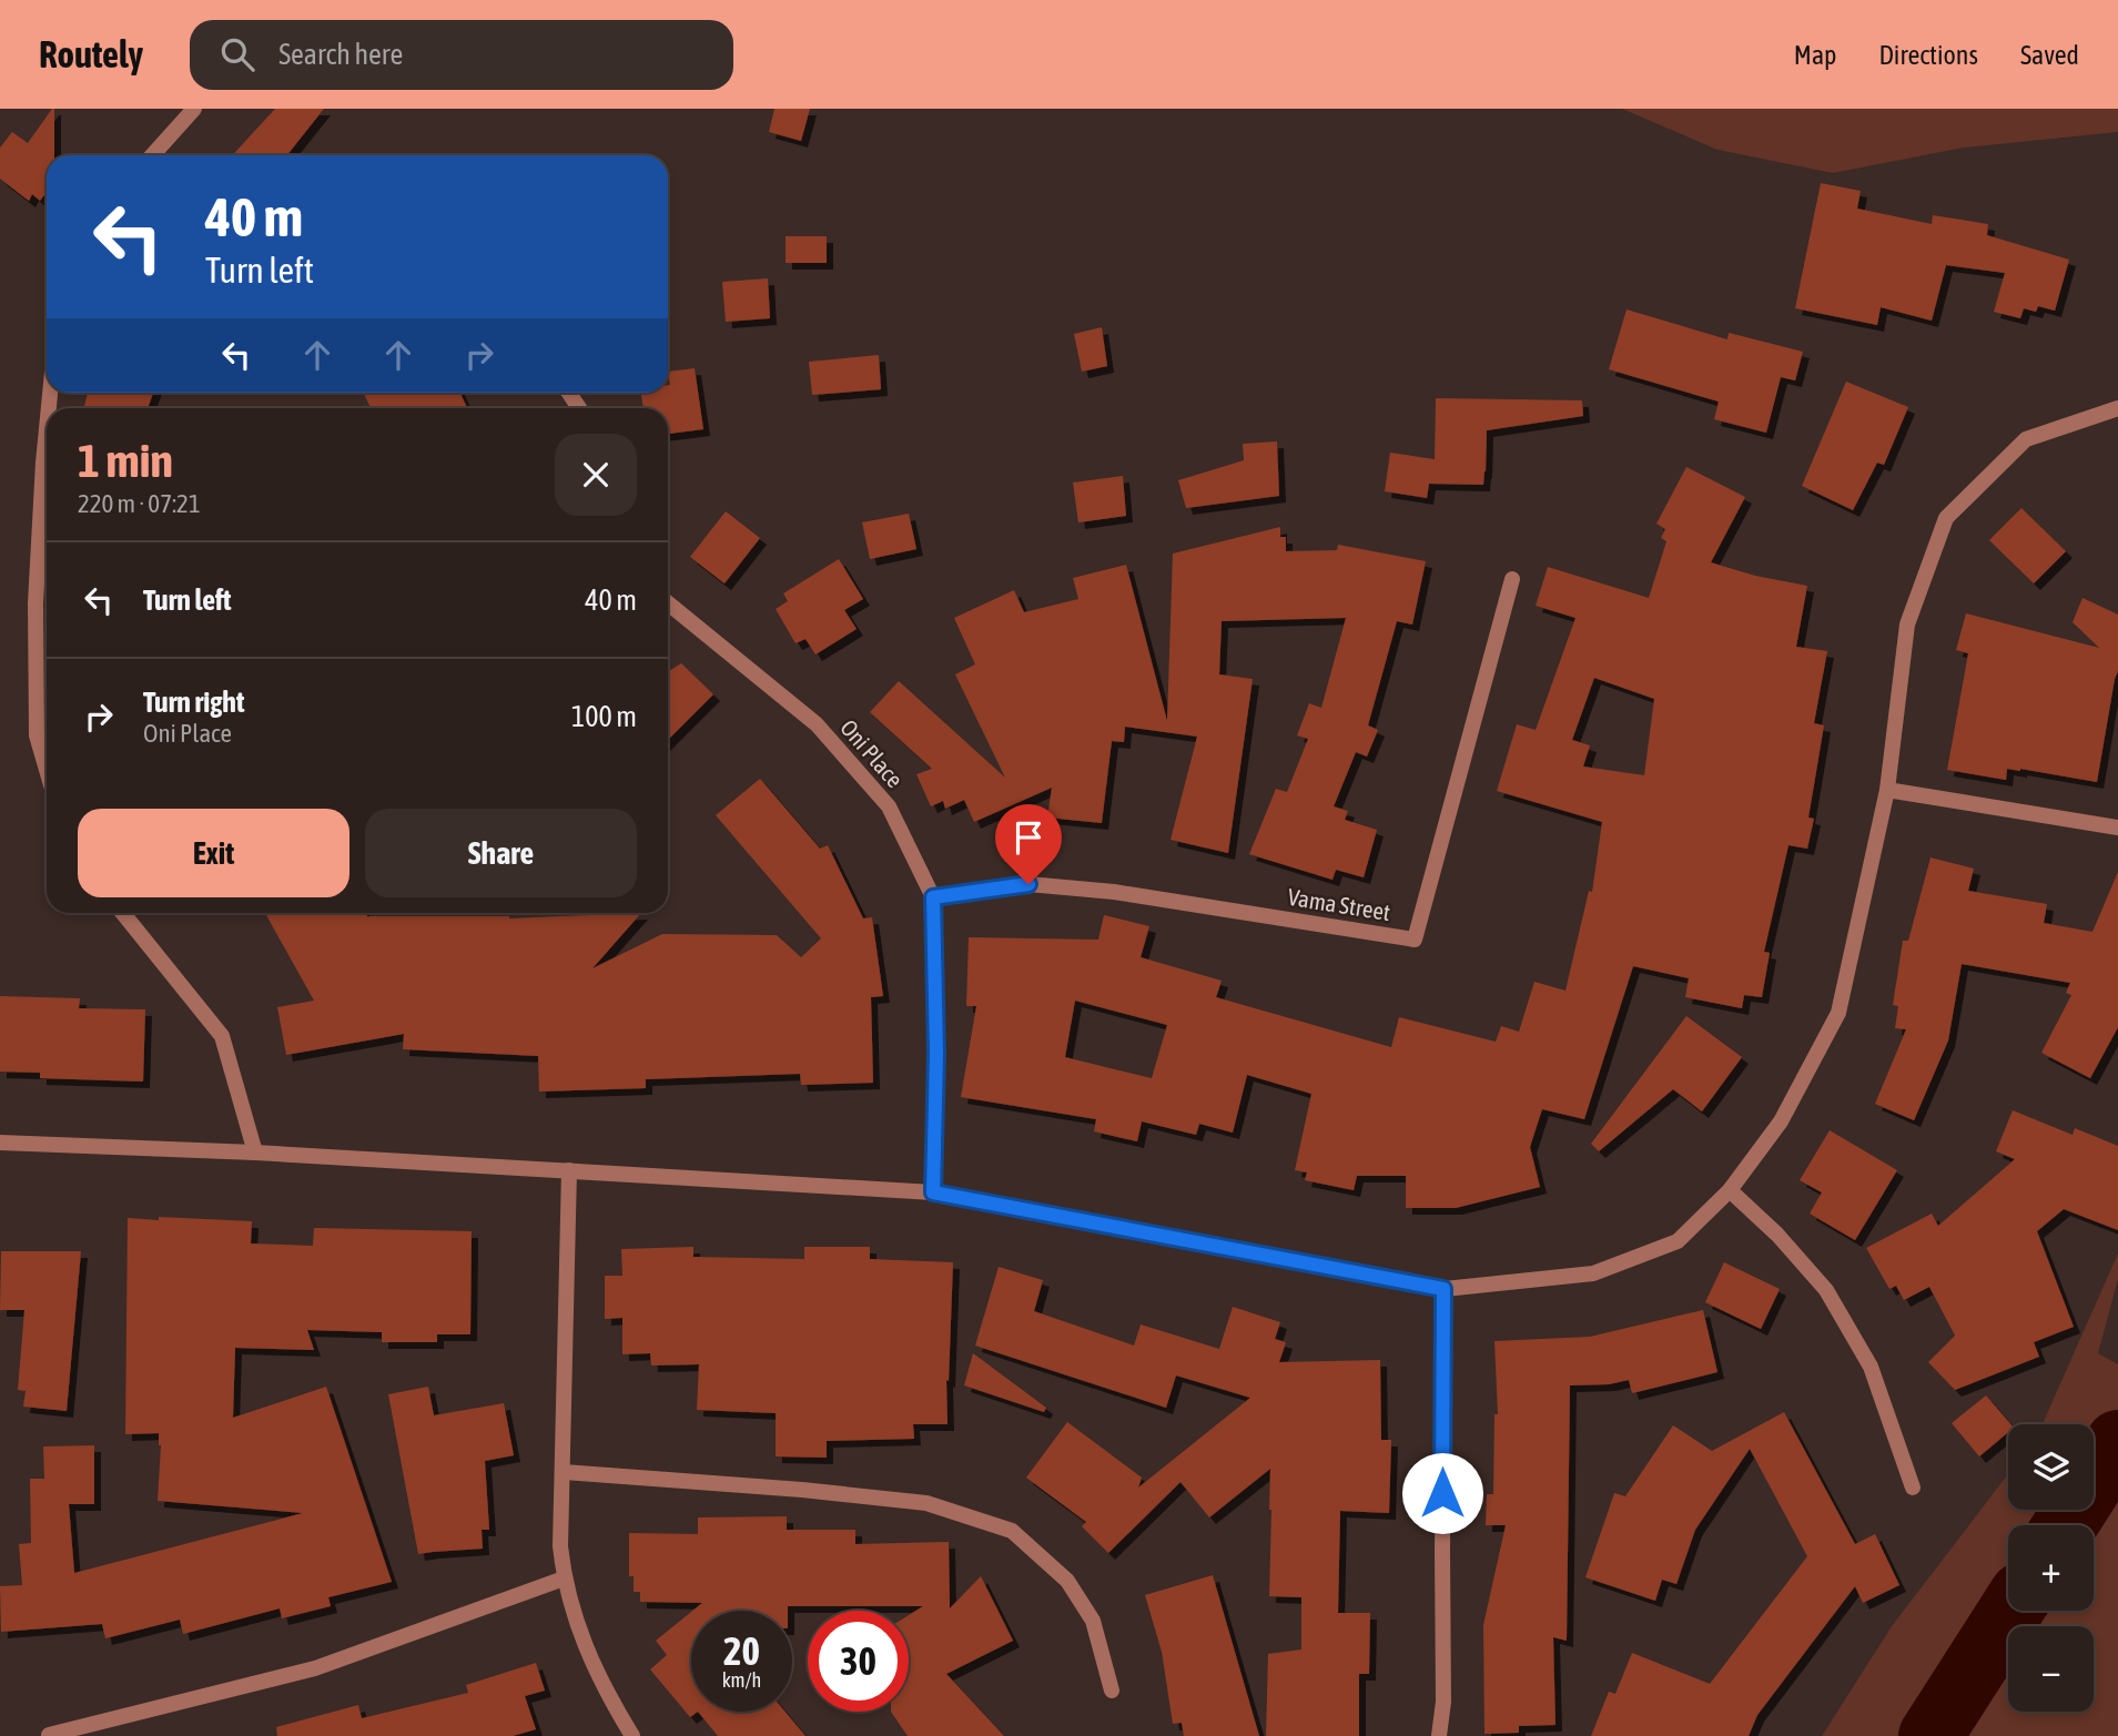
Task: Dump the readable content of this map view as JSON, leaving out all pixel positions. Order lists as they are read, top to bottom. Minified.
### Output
{"streets":{"street":["Oni Place","Vama Street"]},"crossings":[["Oni Place","Vama Street"]],"page":{"header":"Routely","search":"Search here","nav":["Map","Directions","Saved"],"turn":["40 m","Turn left"],"heading":["1 min","220 m · 07:21"],"list":[{"name":"Turn left","value":"40 m"},{"name":"Turn right","note":"Oni Place","value":"100 m"}],"buttons":["Exit","Share"],"map_buttons":["+","−"],"speed":"20 km/h","limit":"30"}}
